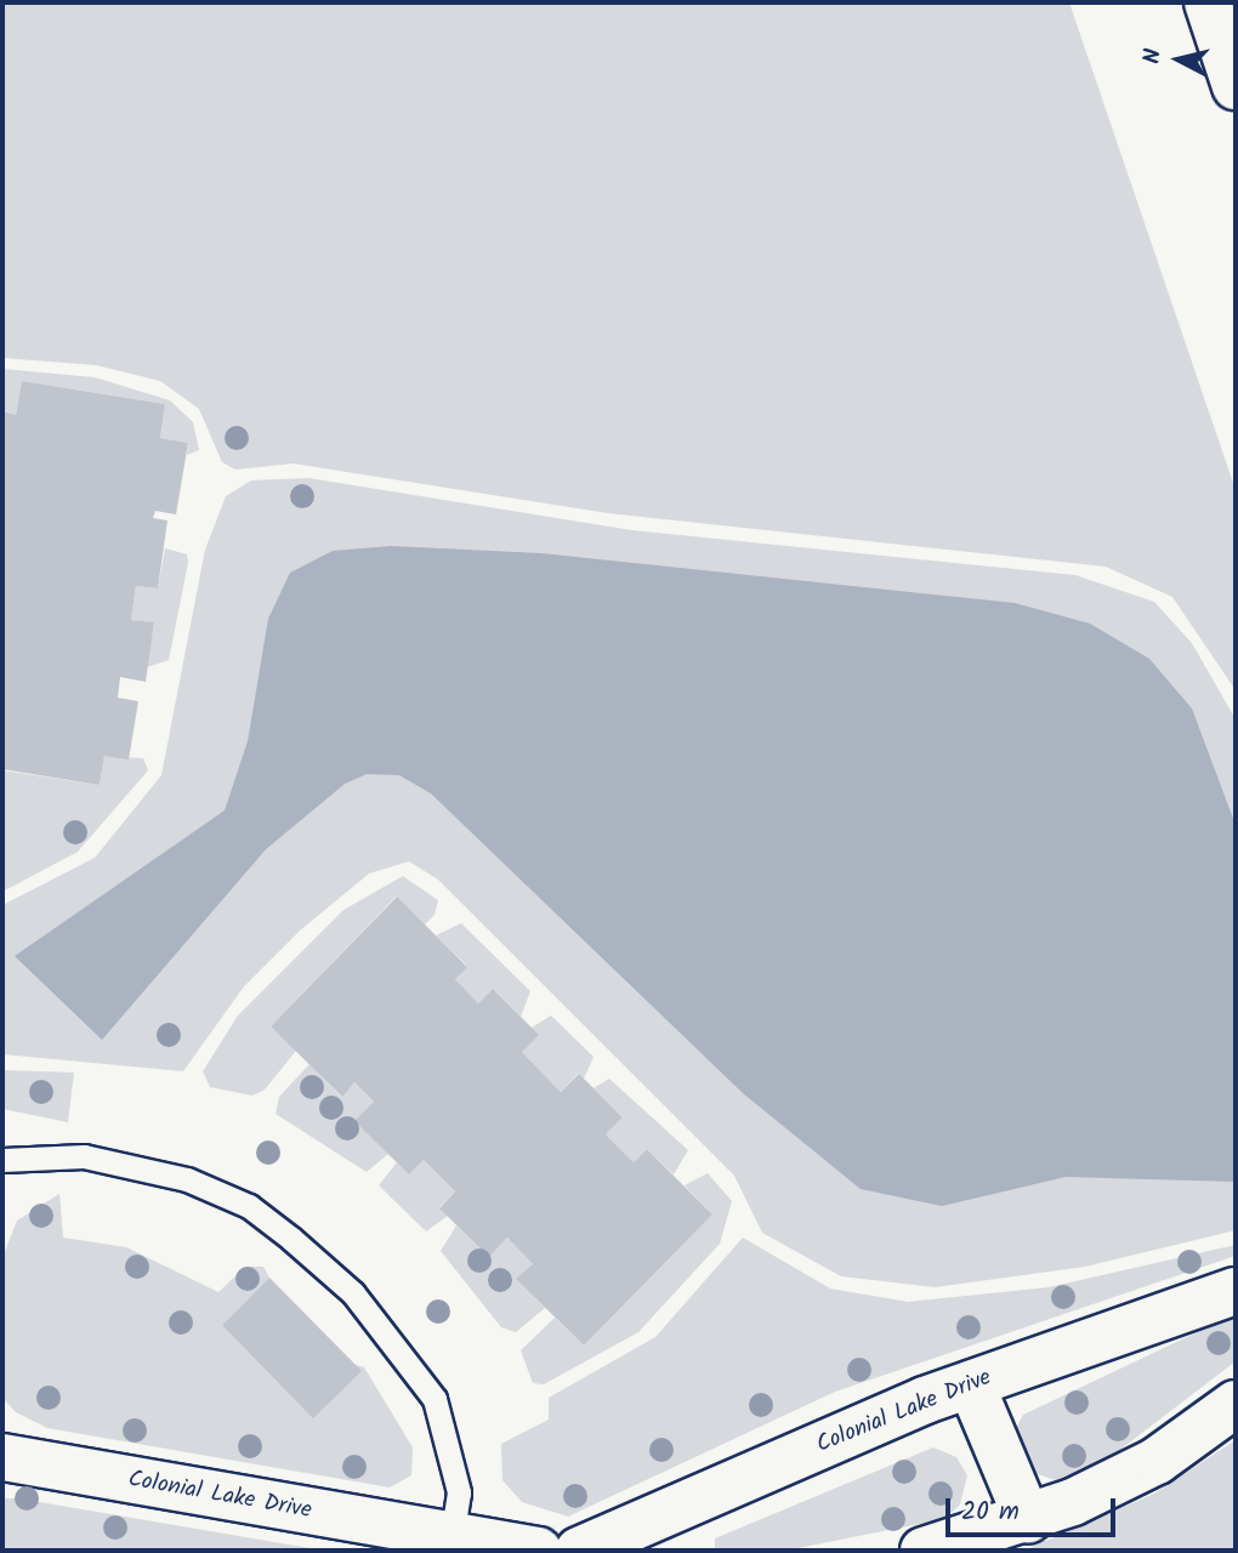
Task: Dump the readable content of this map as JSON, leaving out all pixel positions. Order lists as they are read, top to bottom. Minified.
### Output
{"streets":{"street":["Colonial Lake Drive"]},"scale_bar":"20 m","north":"left"}
